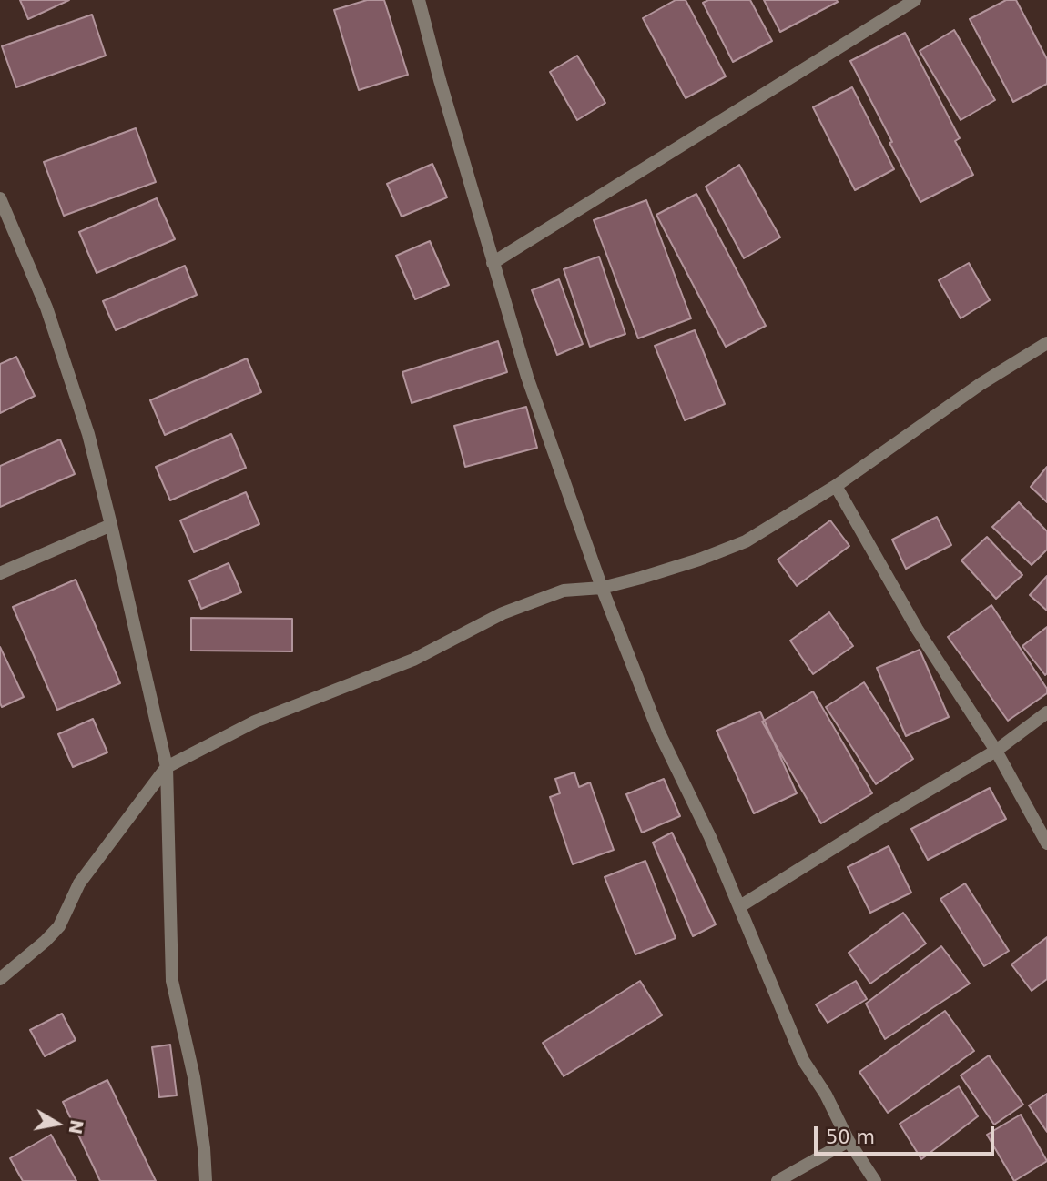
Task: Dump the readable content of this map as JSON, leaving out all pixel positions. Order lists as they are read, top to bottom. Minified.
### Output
{"scale_bar":"50 m","north":"right"}
